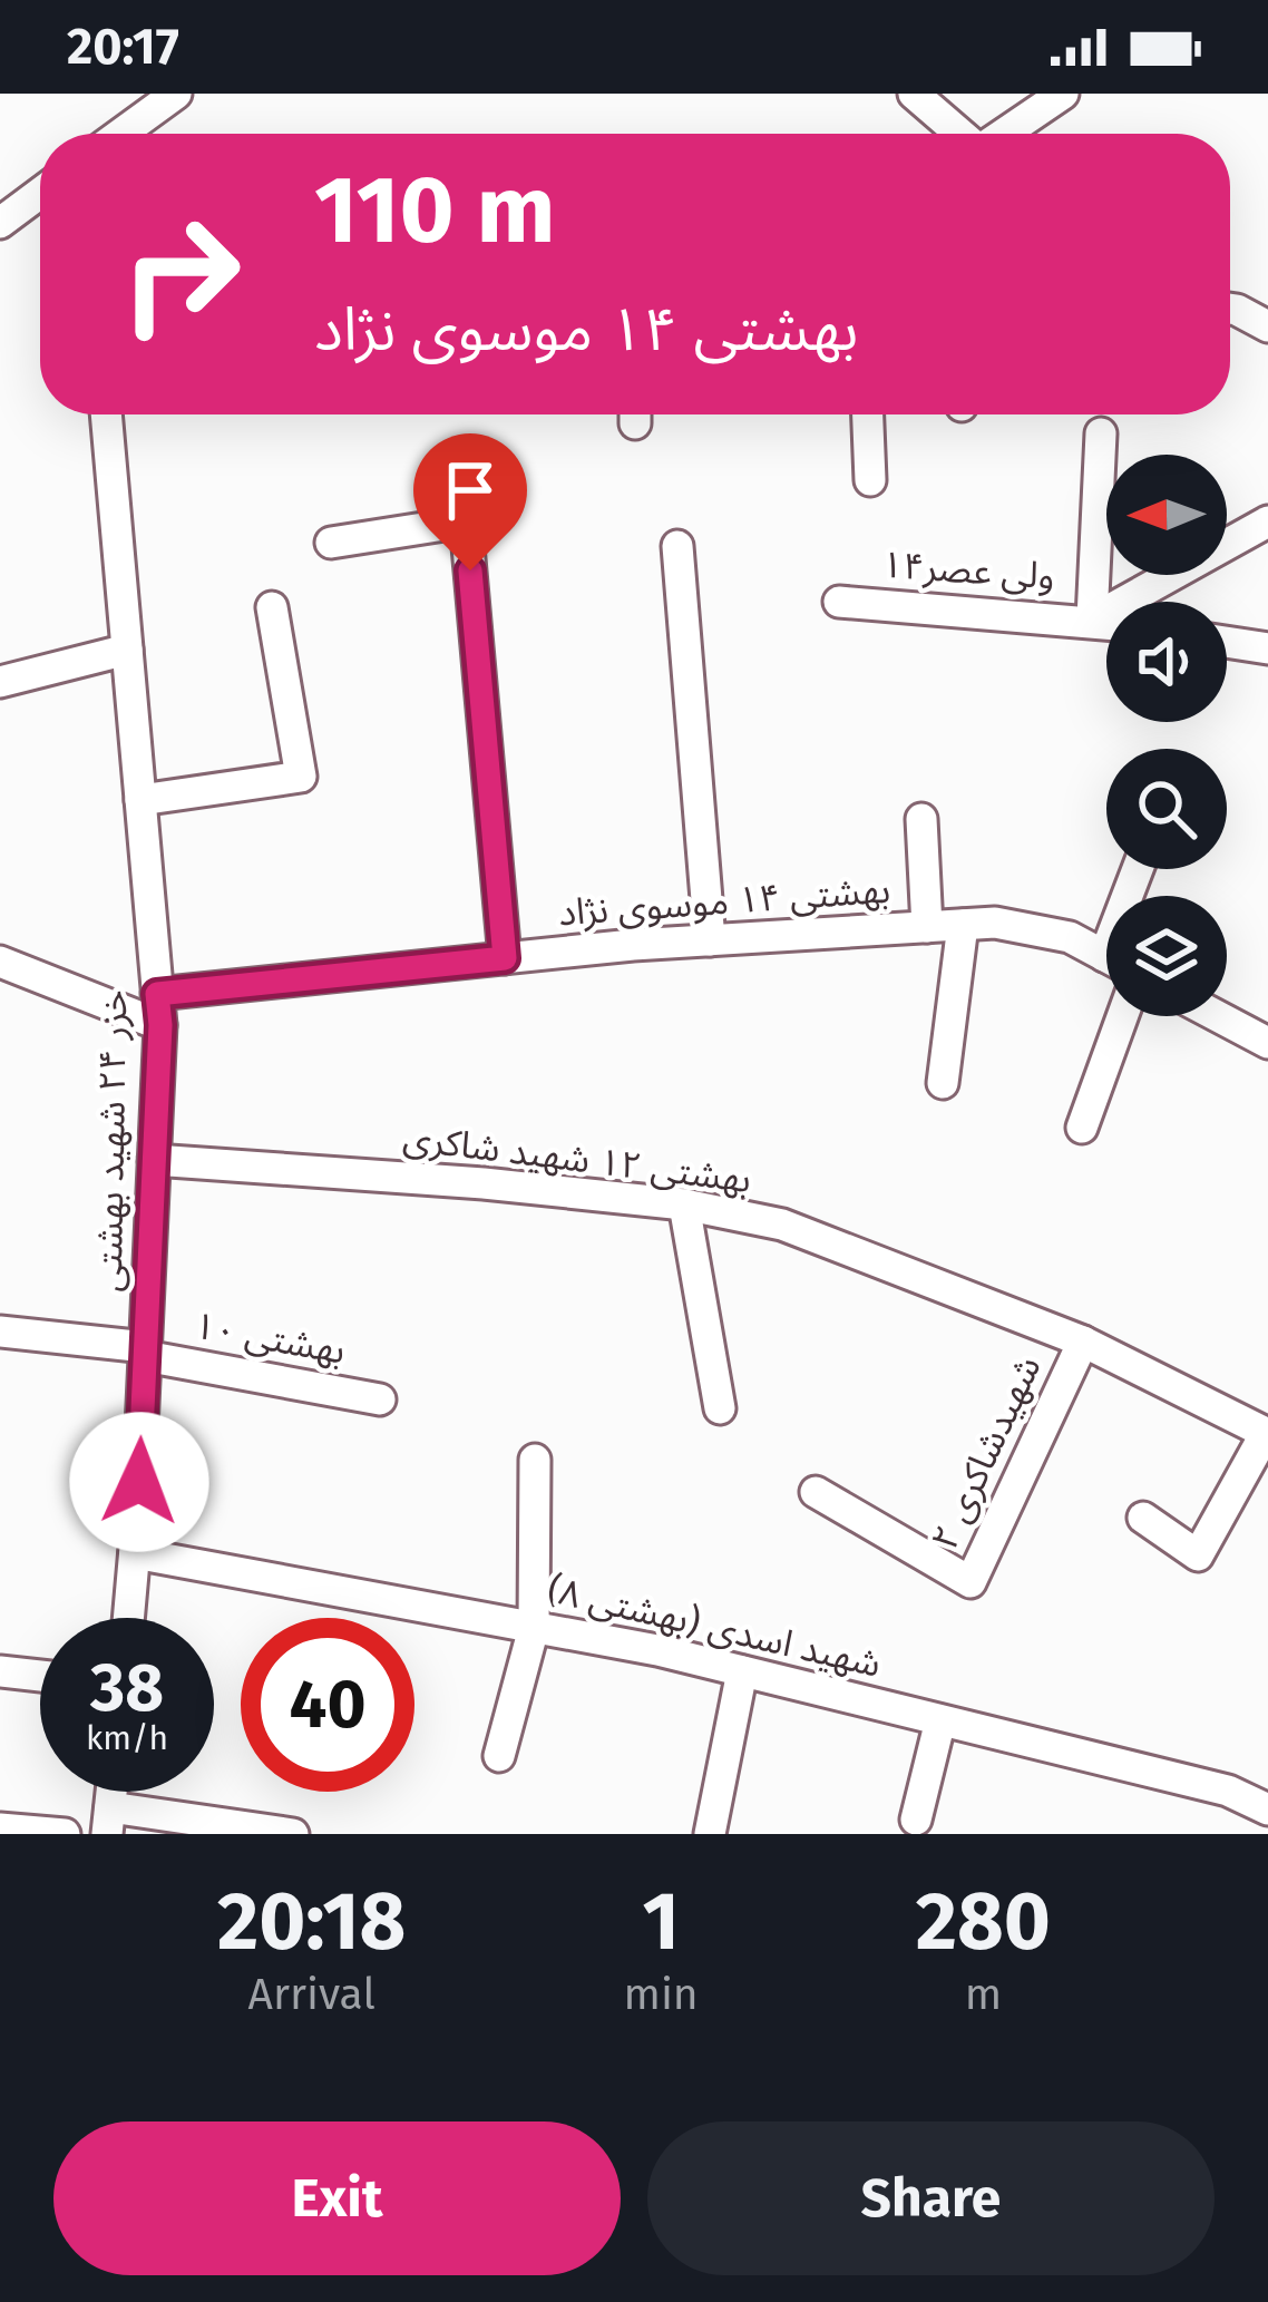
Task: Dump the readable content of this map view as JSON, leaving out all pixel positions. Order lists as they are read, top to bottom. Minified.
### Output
{"streets":{"street":["ولی عصر۱۴","بهشتی ۱۴ موسوی نژاد","خزر ۲۴ شهید بهشتی","بهشتی ۱۲ شهید شاکری","بهشتی ۱۰","شهیدشاکری ۲","شهید اسدی (بهشتی ۸)"]},"crossings":[["بهشتی ۱۴ موسوی نژاد","خزر ۲۴ شهید بهشتی"],["خزر ۲۴ شهید بهشتی","بهشتی ۱۲ شهید شاکری"],["خزر ۲۴ شهید بهشتی","بهشتی ۱۰"],["خزر ۲۴ شهید بهشتی","شهید اسدی (بهشتی ۸)"],["بهشتی ۱۲ شهید شاکری","شهیدشاکری ۲"]],"north":"left","page":{"status":"20:17","turn":["110 m","بهشتی ۱۴ موسوی نژاد"],"speed":"38 km/h","limit":"40","eta":["20:18","Arrival","1","min","280","m"],"buttons":["Exit","Share"]}}
